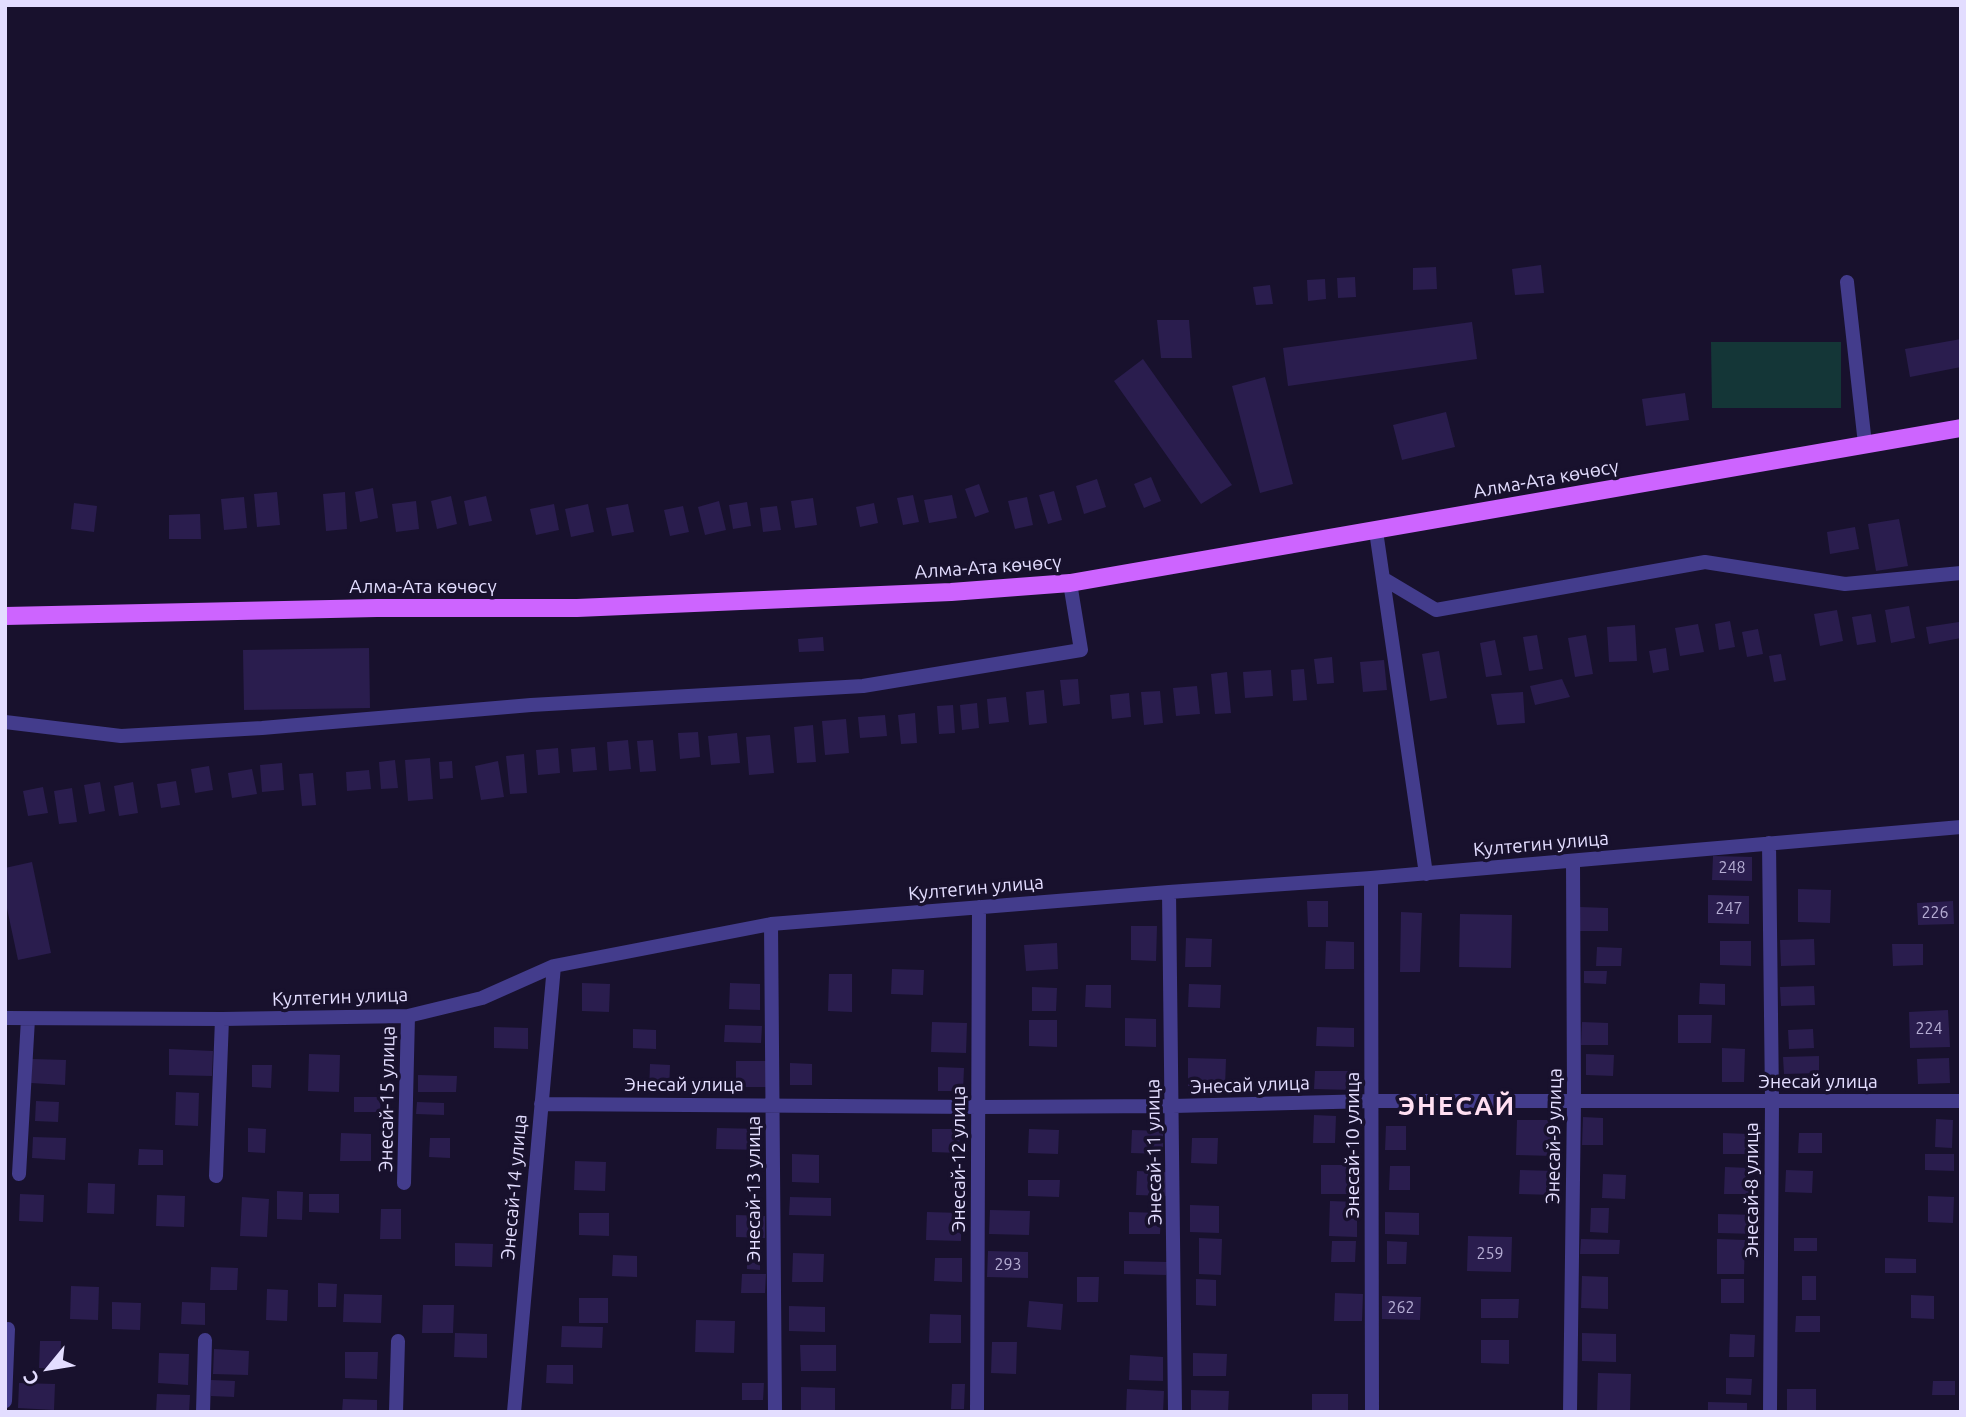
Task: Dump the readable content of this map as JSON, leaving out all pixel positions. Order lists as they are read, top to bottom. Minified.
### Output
{"streets":{"main road":["Алма-Ата көчөсү"],"street":["Култегин улица","Энесай улица","Энесай-15 улица","Энесай-9 улица","Энесай-10 улица","Энесай-11 улица","Энесай-12 улица","Энесай-14 улица","Энесай-13 улица","Энесай-8 улица"]},"crossings":[["Култегин улица","Энесай-15 улица"],["Култегин улица","Энесай-9 улица"],["Култегин улица","Энесай-10 улица"],["Култегин улица","Энесай-11 улица"],["Култегин улица","Энесай-12 улица"],["Култегин улица","Энесай-14 улица"],["Култегин улица","Энесай-13 улица"],["Култегин улица","Энесай-8 улица"],["Энесай улица","Энесай-9 улица"],["Энесай улица","Энесай-10 улица"],["Энесай улица","Энесай-11 улица"],["Энесай улица","Энесай-12 улица"],["Энесай улица","Энесай-14 улица"],["Энесай улица","Энесай-13 улица"],["Энесай улица","Энесай-8 улица"]],"districts":["ЭНЕСАЙ"],"house_numbers":["248","247","226","224","259","293","262"],"north":"bottom left"}
